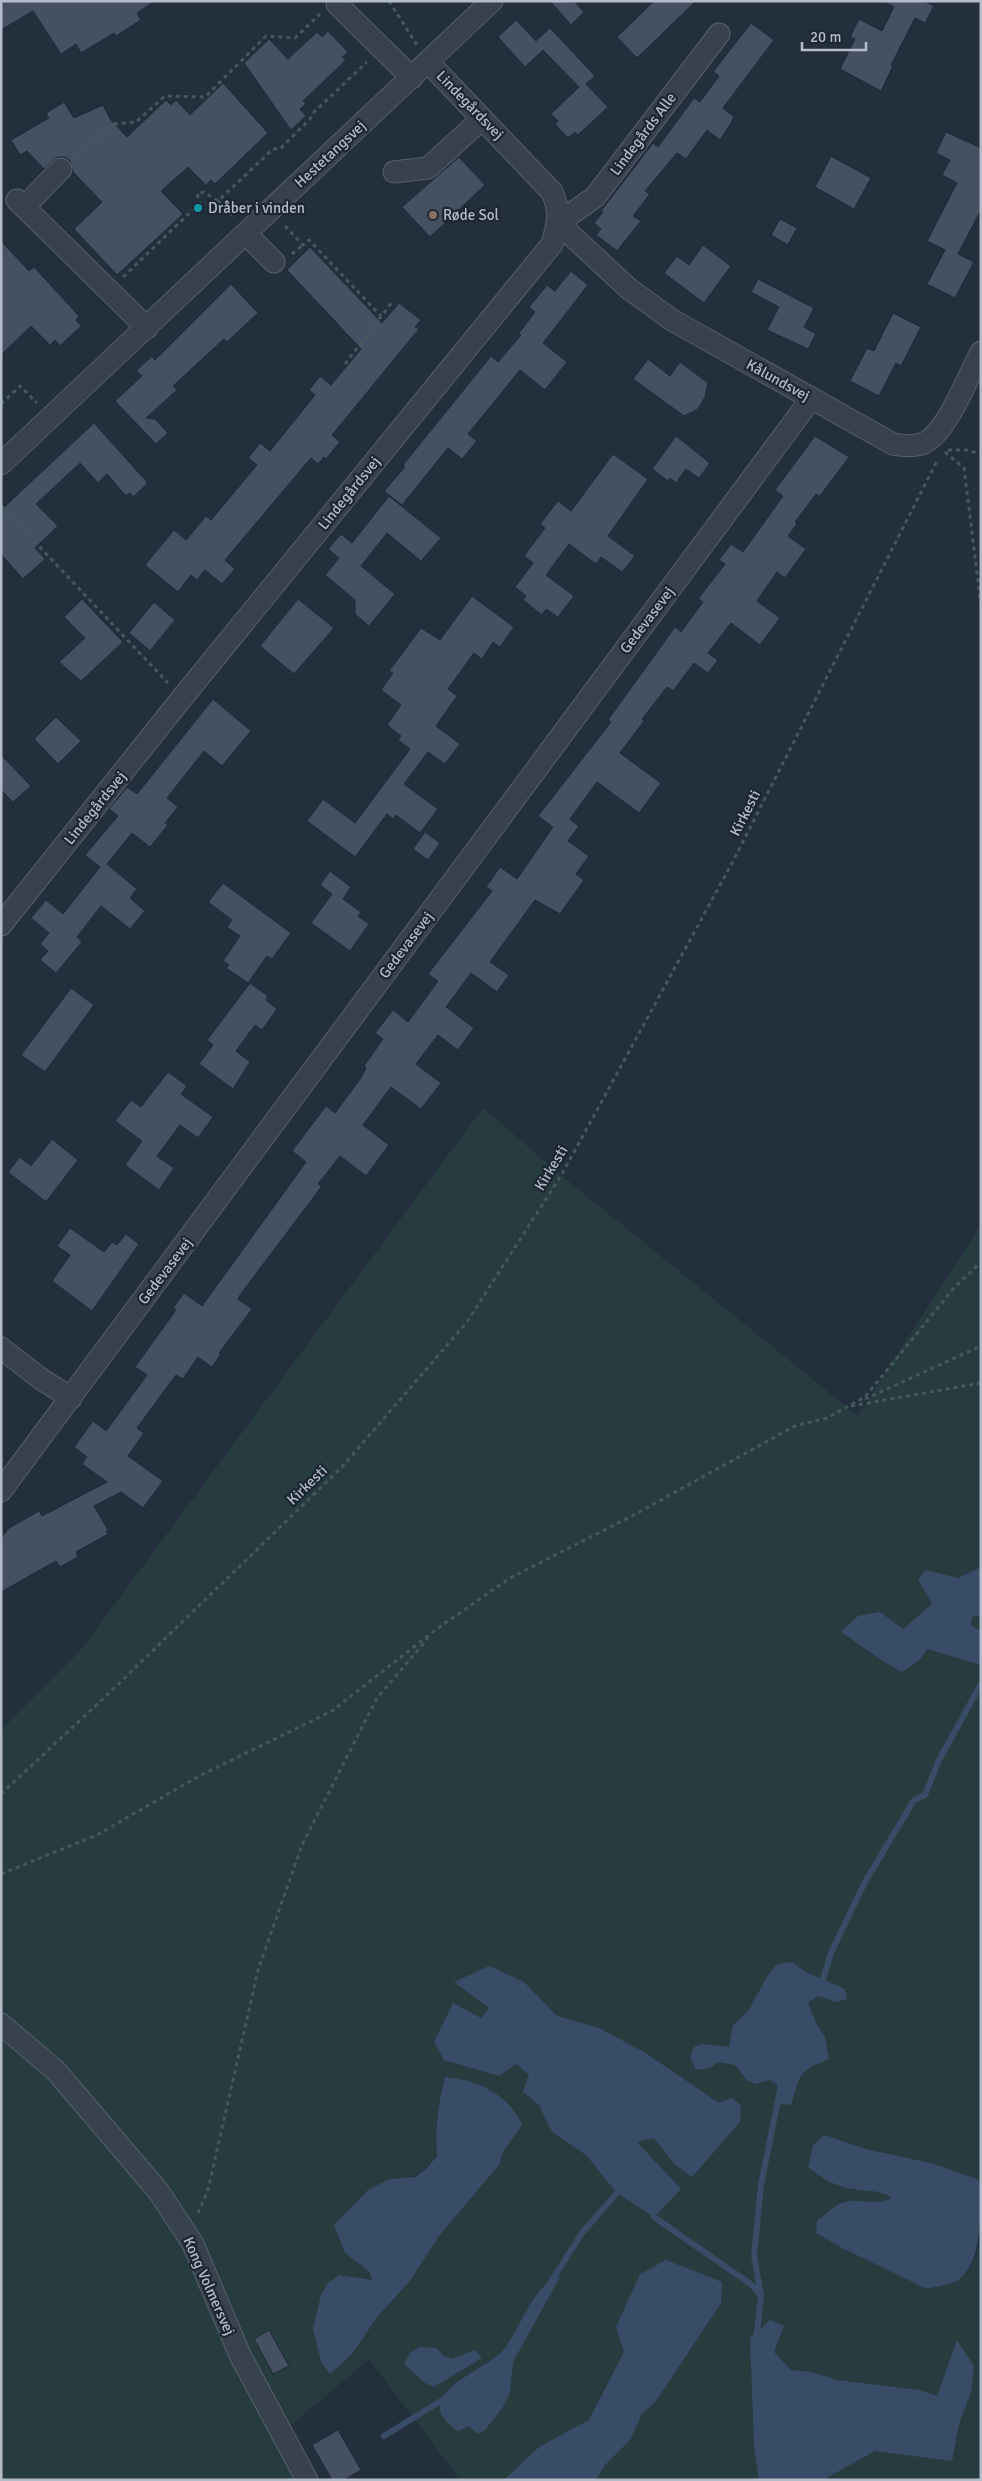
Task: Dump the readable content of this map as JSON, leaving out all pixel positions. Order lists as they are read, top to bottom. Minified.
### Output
{"streets":{"street":["Lindegårdsvej","Lindegårds Alle","Hestetangsvej","Kålundsvej","Gedevasevej","Kong Volmersvej"],"path":["Kirkesti"]},"crossings":[["Lindegårdsvej","Lindegårds Alle"],["Lindegårdsvej","Hestetangsvej"],["Lindegårdsvej","Kålundsvej"],["Lindegårds Alle","Kålundsvej"],["Kålundsvej","Gedevasevej"]],"places":["Dråber i vinden","Røde Sol"],"scale_bar":"20 m"}
